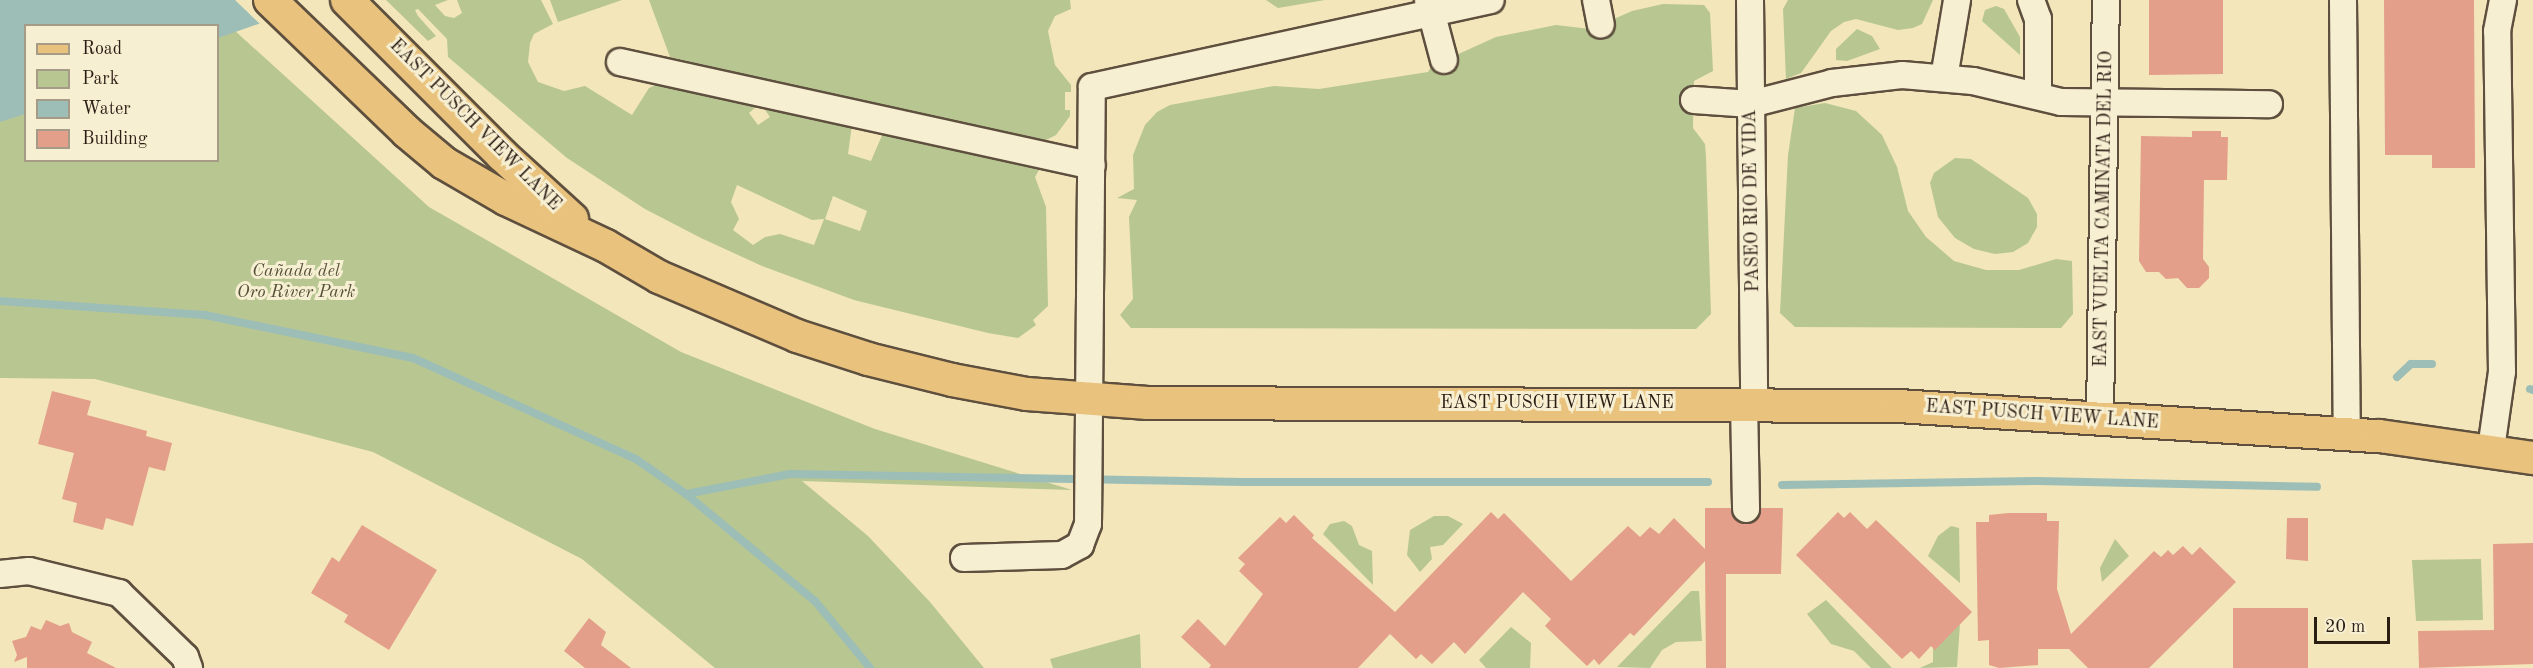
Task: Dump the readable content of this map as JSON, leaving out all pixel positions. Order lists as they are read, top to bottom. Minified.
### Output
{"streets":{"main road":["EAST PUSCH VIEW LANE"],"street":["PASEO RIO DE VIDA","EAST VUELTA CAMINATA DEL RIO"]},"crossings":[["EAST PUSCH VIEW LANE","PASEO RIO DE VIDA"],["EAST PUSCH VIEW LANE","EAST VUELTA CAMINATA DEL RIO"]],"parks":["Cañada del Oro River Park"],"legend":["Road","Park","Water","Building"],"scale_bar":"20 m"}
